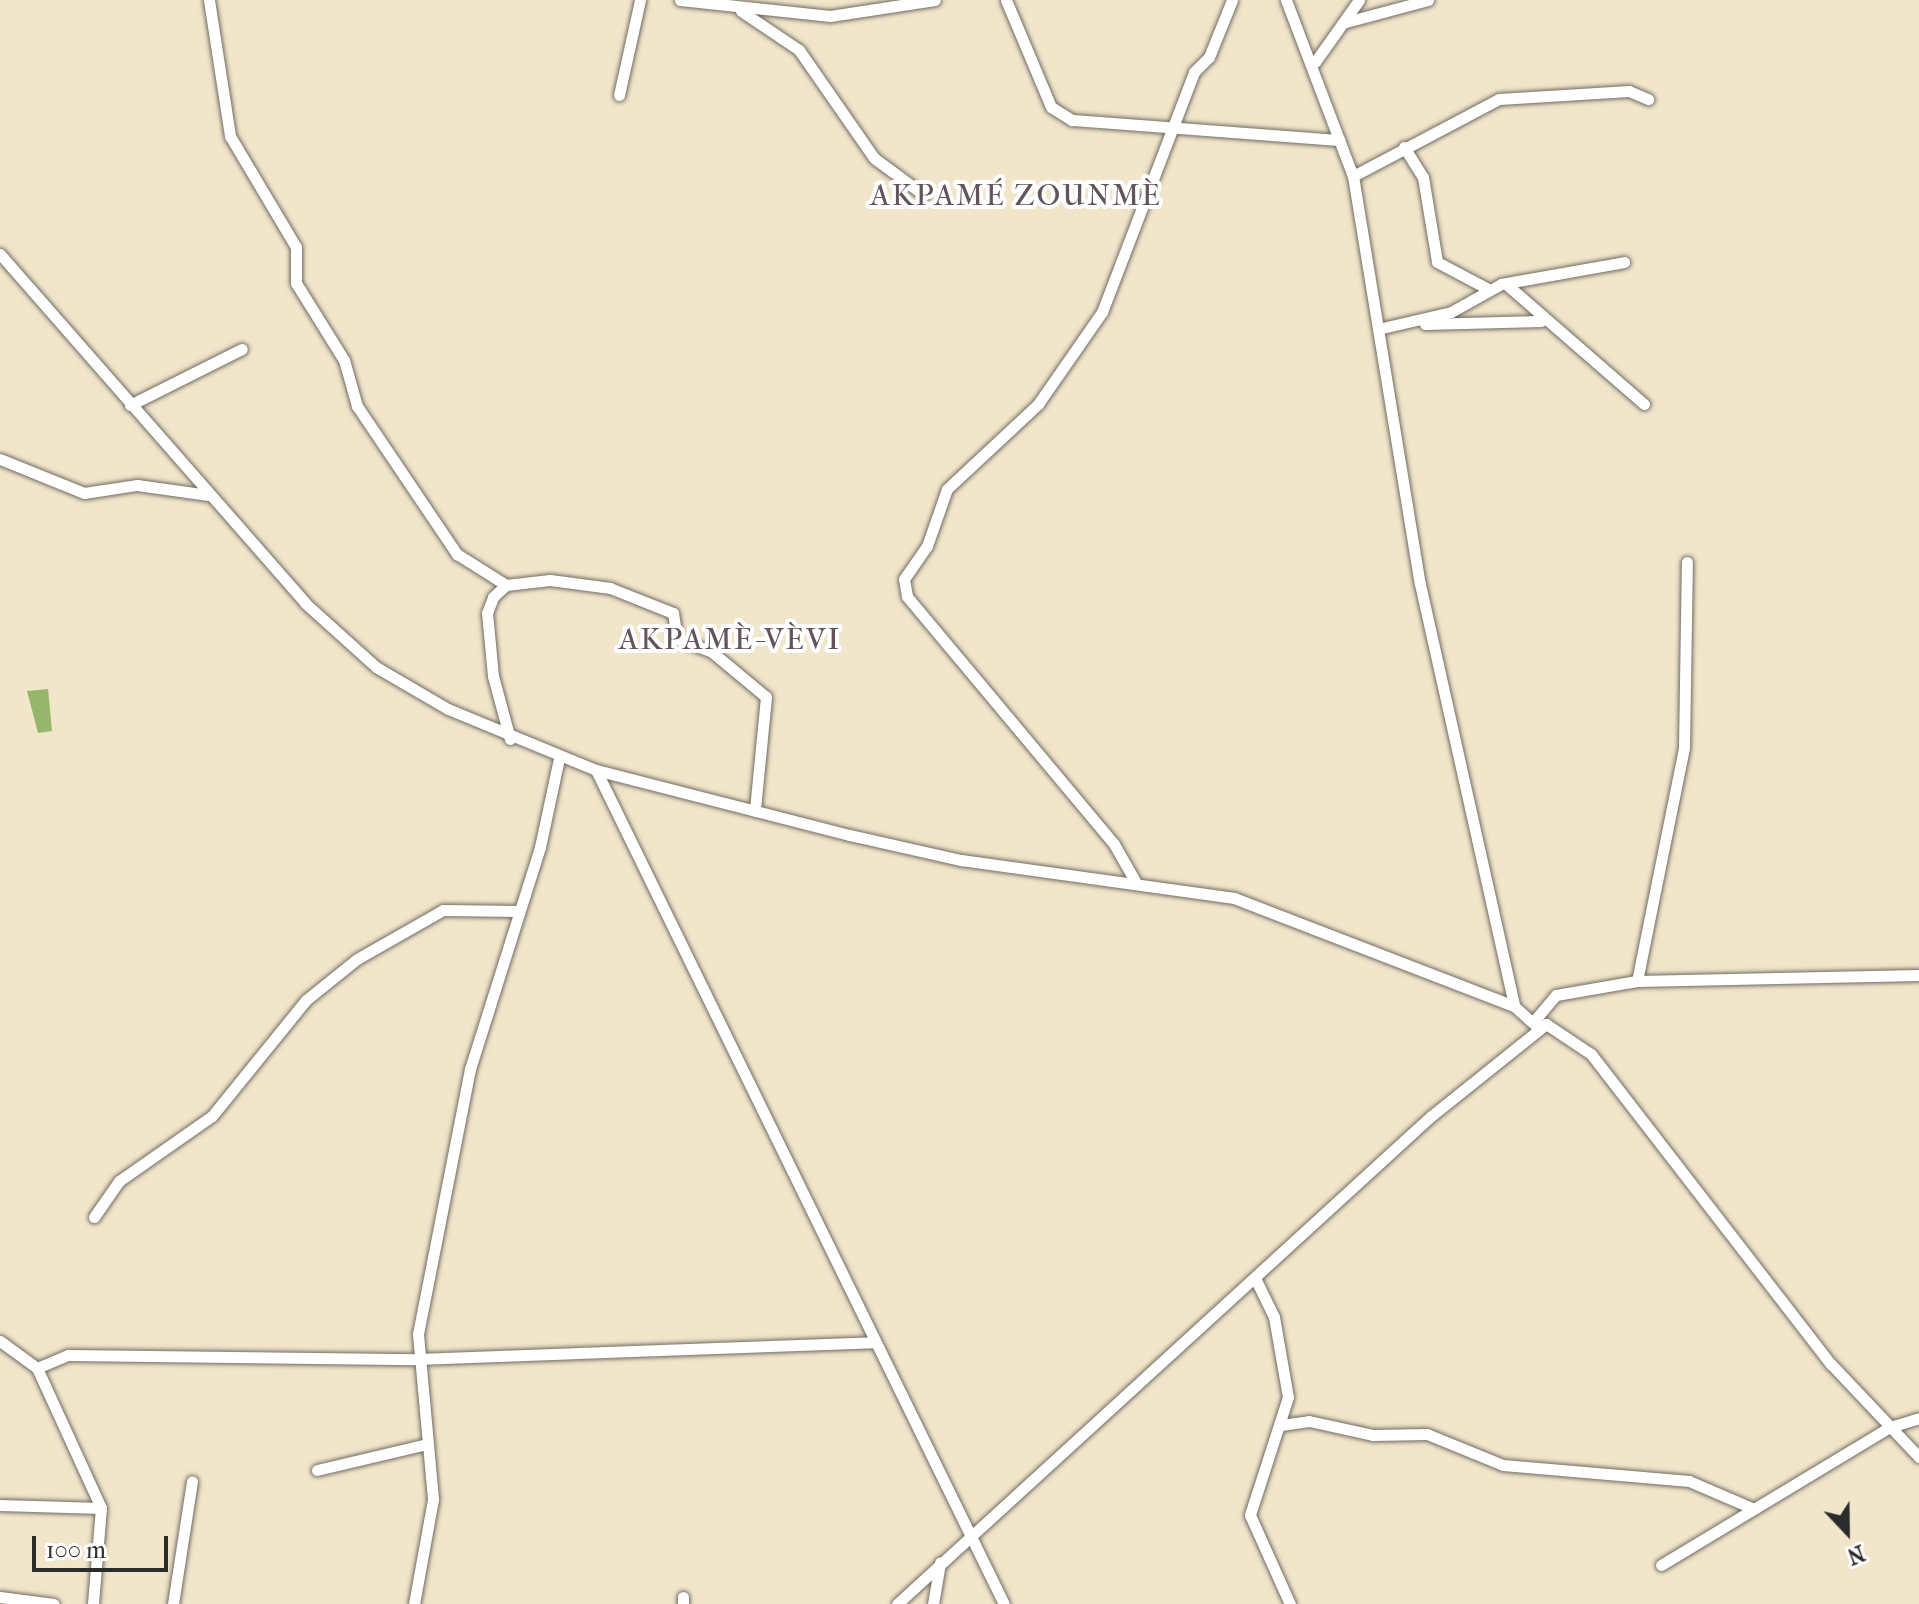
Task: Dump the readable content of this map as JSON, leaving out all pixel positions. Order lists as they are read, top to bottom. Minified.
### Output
{"districts":["AKPAMÉ ZOUNMÈ","AKPAMÈ-VÈVI"],"scale_bar":"100 m","north":"bottom"}
